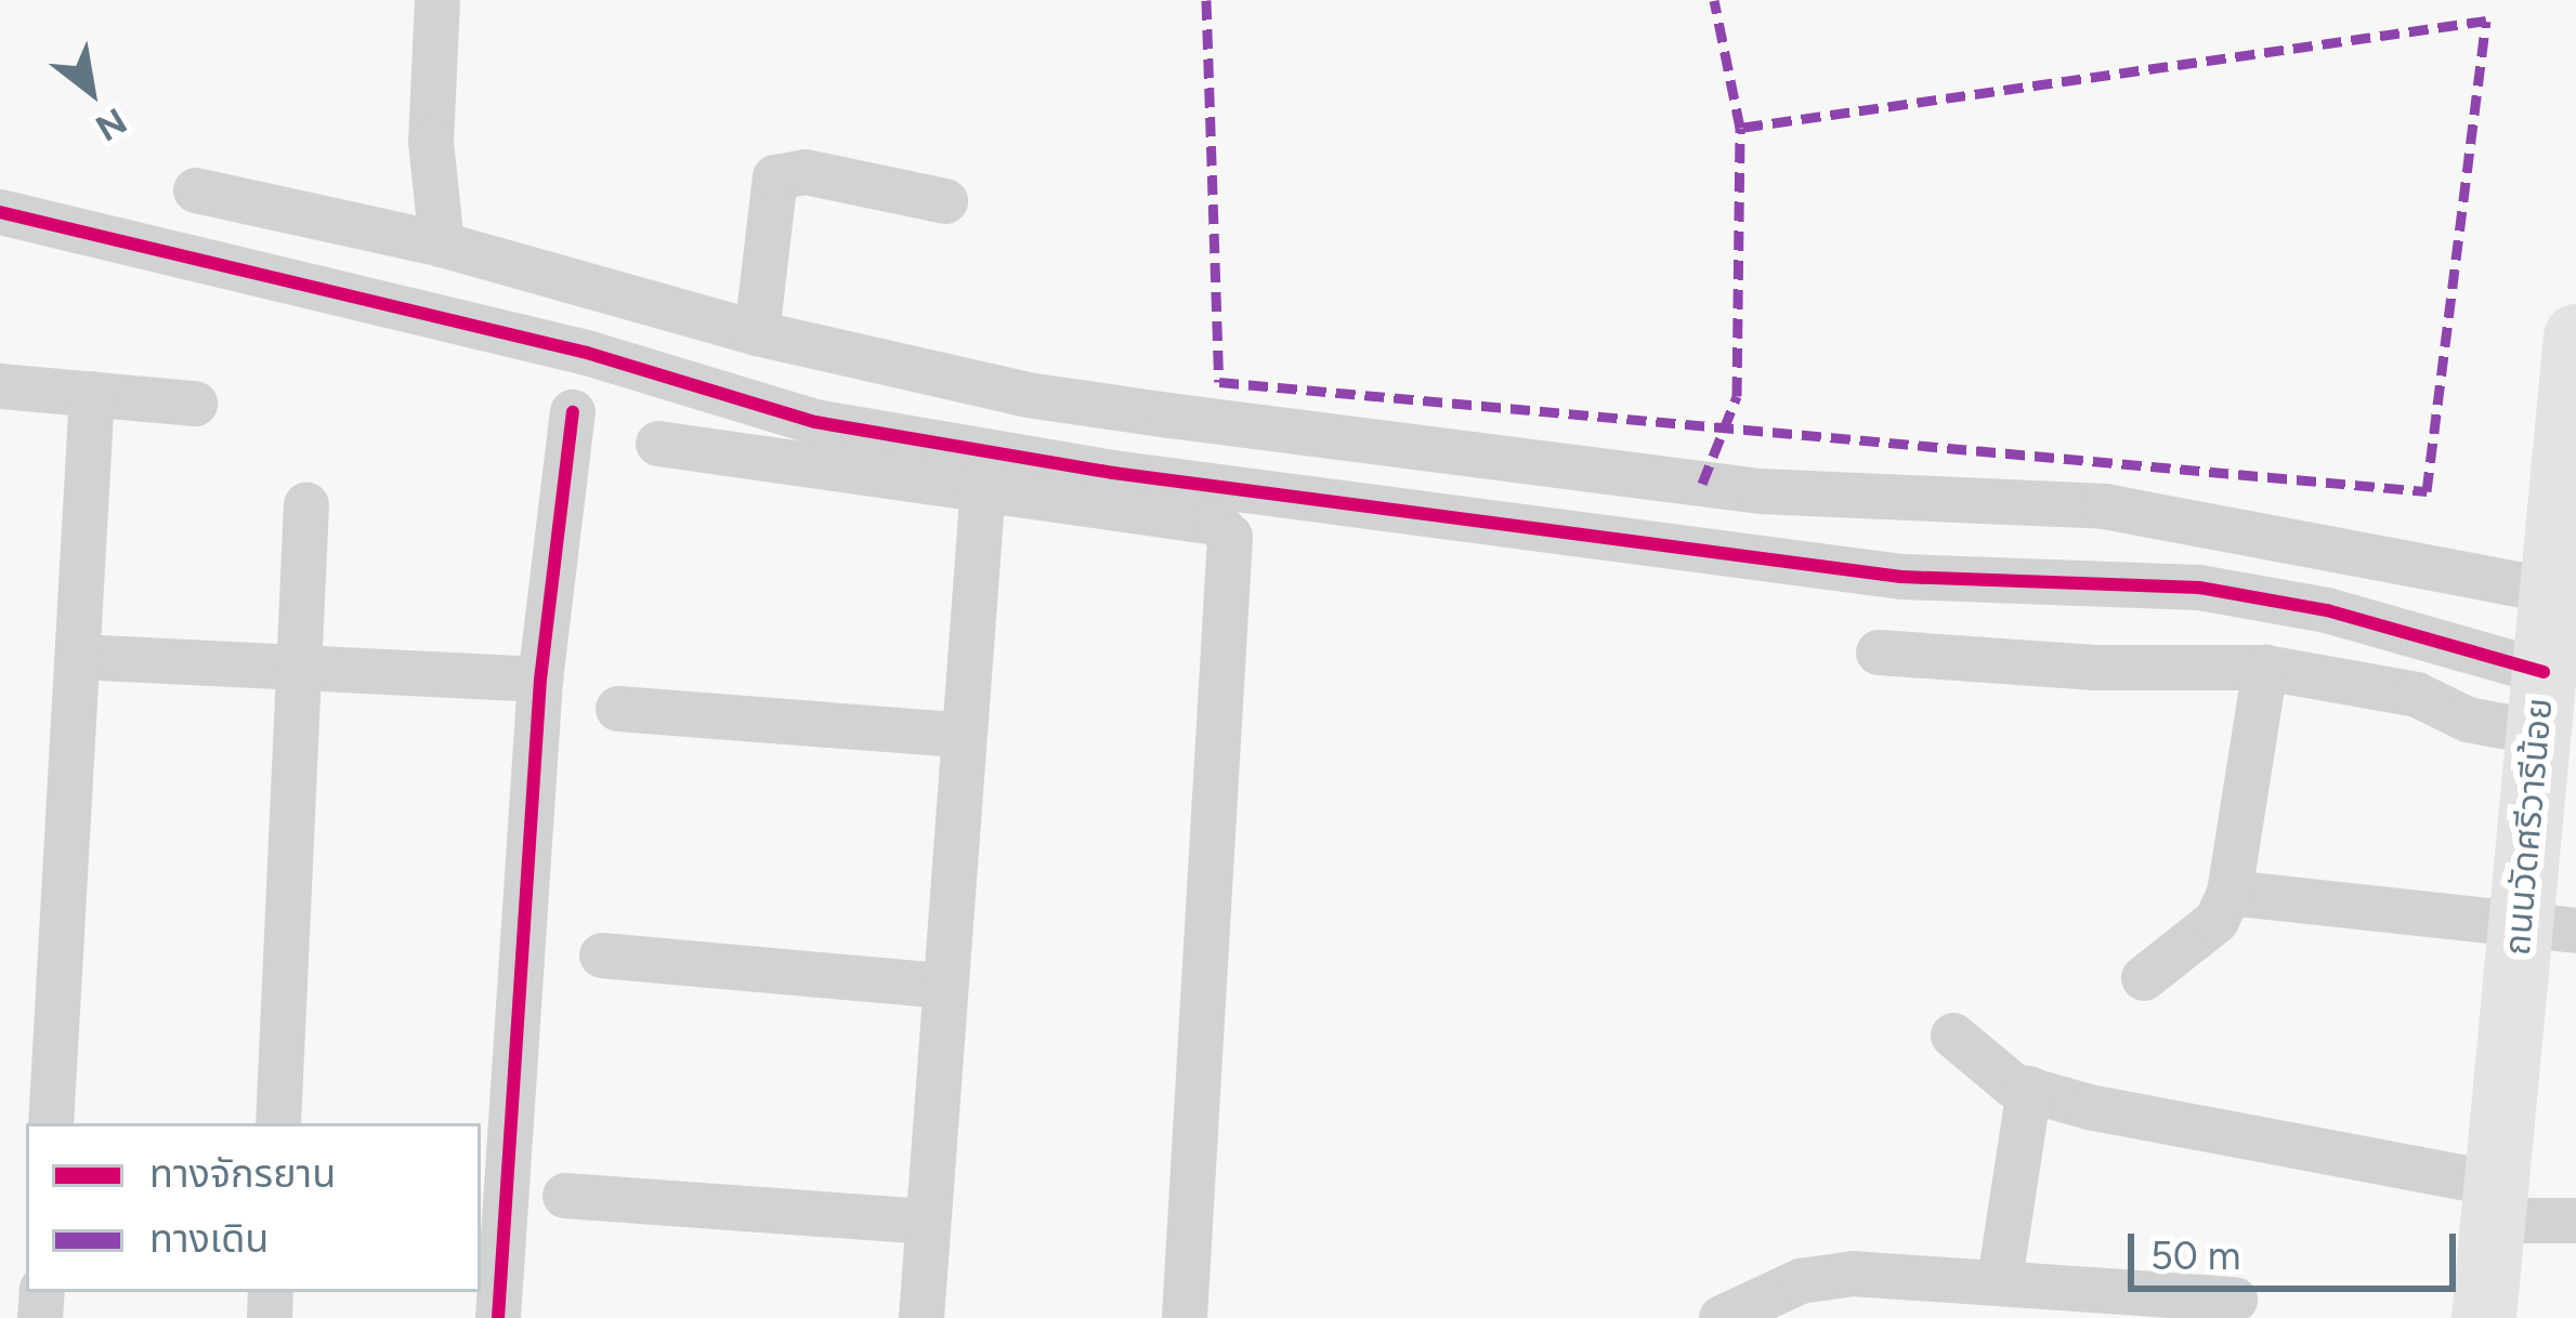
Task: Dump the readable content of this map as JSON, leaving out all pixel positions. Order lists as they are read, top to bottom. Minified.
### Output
{"streets":{"main road":["ถนนวัดศรีวารีน้อย"]},"legend":["ทางจักรยาน","ทางเดิน"],"scale_bar":"50 m","north":"bottom right"}
